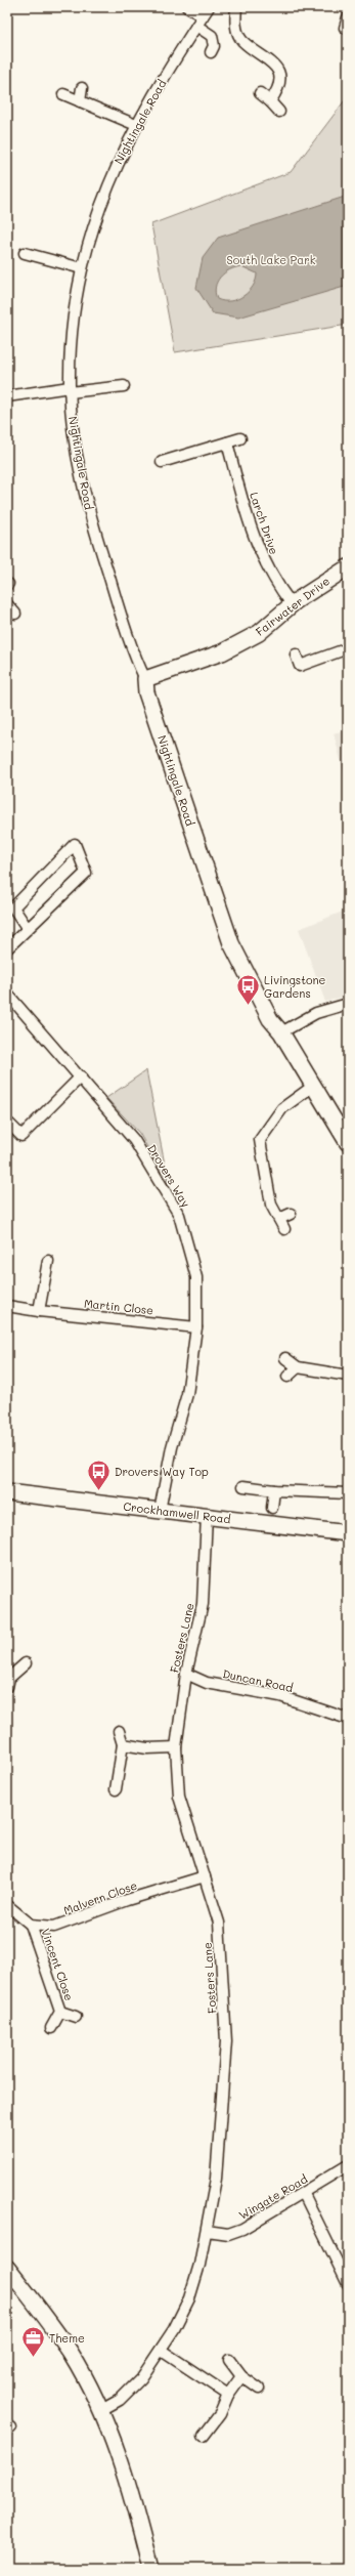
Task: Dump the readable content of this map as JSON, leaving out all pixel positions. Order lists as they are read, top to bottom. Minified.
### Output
{"streets":{"street":["Nightingale Road","Larch Drive","Fairwater Drive","Drovers Way","Martin Close","Crockhamwell Road","Fosters Lane","Duncan Road","Malvern Close","Vincent Close","Wingate Road"]},"crossings":[["Nightingale Road","Fairwater Drive"],["Larch Drive","Fairwater Drive"],["Drovers Way","Martin Close"],["Drovers Way","Crockhamwell Road"],["Crockhamwell Road","Fosters Lane"],["Fosters Lane","Duncan Road"],["Fosters Lane","Malvern Close"],["Fosters Lane","Wingate Road"],["Malvern Close","Vincent Close"]],"parks":["South Lake Park"],"places":{"bus stop":["Livingstone Gardens","Drovers Way Top"],"office":["Theme"]}}
